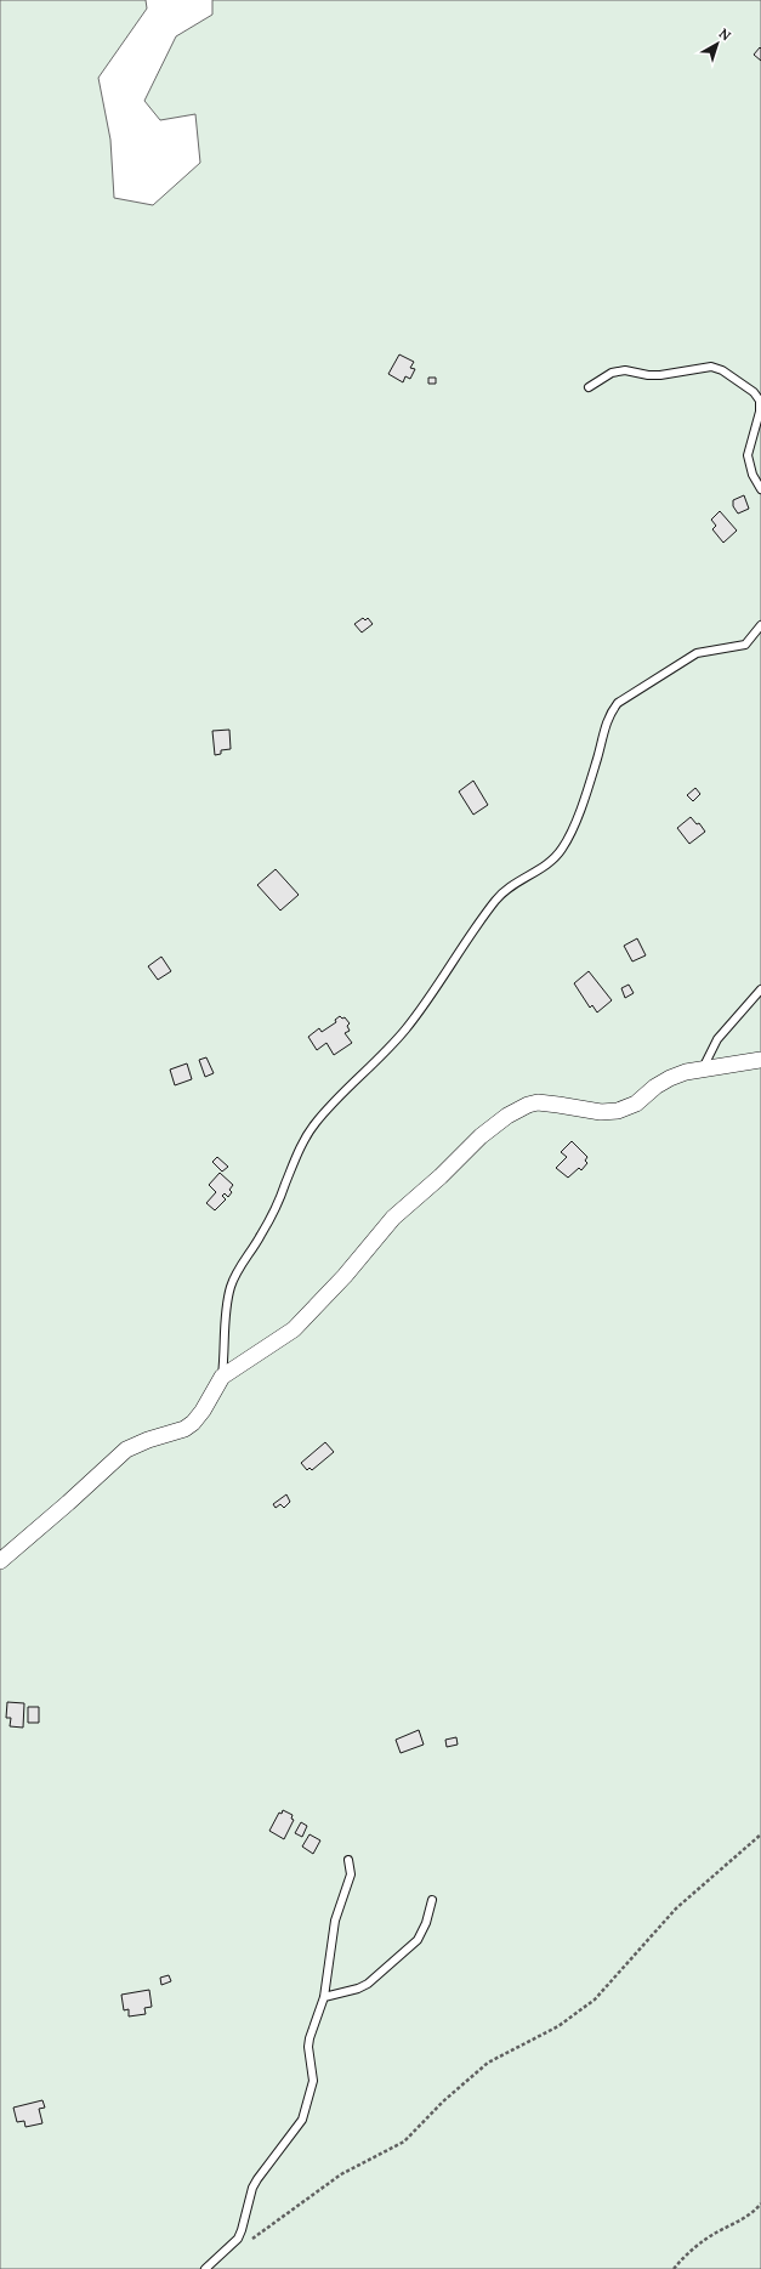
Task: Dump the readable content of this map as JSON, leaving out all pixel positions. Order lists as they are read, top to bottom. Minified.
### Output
{"north":"top right"}
